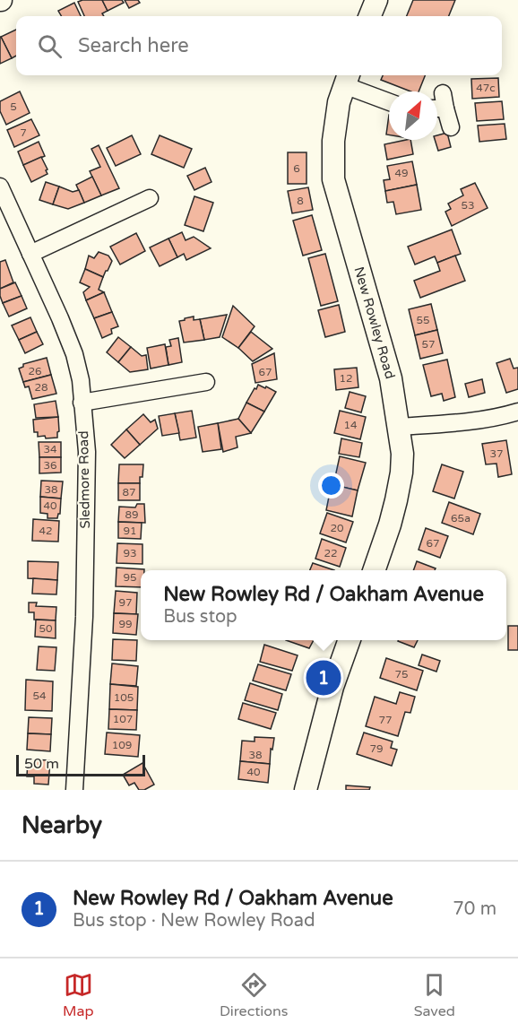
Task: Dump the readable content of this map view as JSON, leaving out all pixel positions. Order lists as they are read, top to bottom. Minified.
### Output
{"streets":{"main road":["New Rowley Road"],"street":["Sledmore Road"]},"house_numbers":["47c","5","7","6","49","8","53","55","57","26","67","12","28","14","34","37","36","38","87","40","89","65a","20","42","91","67","93","22","95","97","99","50","75","54","105","107","77","109","79","38","40"],"scale_bar":"50 m","north":"top right","page":{"search":"Search here","popup":["New Rowley Rd / Oakham Avenue","Bus stop"],"pins":"1","scale":"50 m","heading":"Nearby","list":[{"mark":"1","name":"New Rowley Rd / Oakham Avenue","note":"Bus stop · New Rowley Road","value":"70 m"}],"nav":["Map","Directions","Saved"]}}
